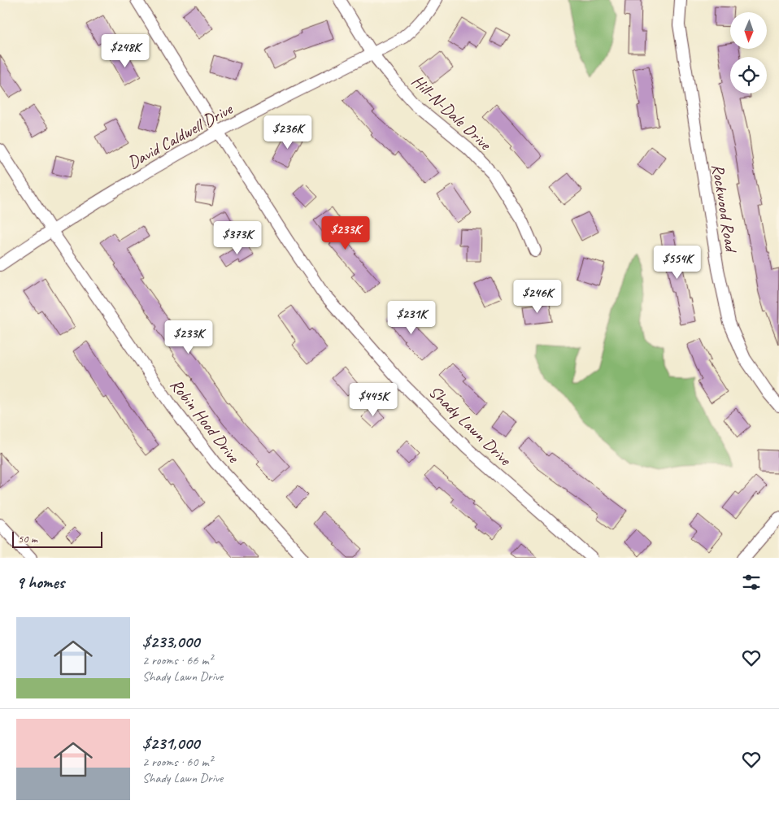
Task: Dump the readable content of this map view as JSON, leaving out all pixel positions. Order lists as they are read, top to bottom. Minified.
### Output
{"streets":{"street":["Hill-N-Dale Drive","David Caldwell Drive","Rockwood Road","Robin Hood Drive","Shady Lawn Drive"]},"crossings":[["Hill-N-Dale Drive","David Caldwell Drive"],["David Caldwell Drive","Robin Hood Drive"],["David Caldwell Drive","Shady Lawn Drive"]],"scale_bar":"50 m","north":"bottom","page":{"price":["$248K","$236K","$233K","$373K","$554K","$246K","$231K","$233K","$445K"],"scale":"50 m","heading":"9 homes","list":[{"name":"$233,000","note":"2 rooms · 66 m² · Shady Lawn Drive"},{"name":"$231,000","note":"2 rooms · 60 m² · Shady Lawn Drive"}]}}
